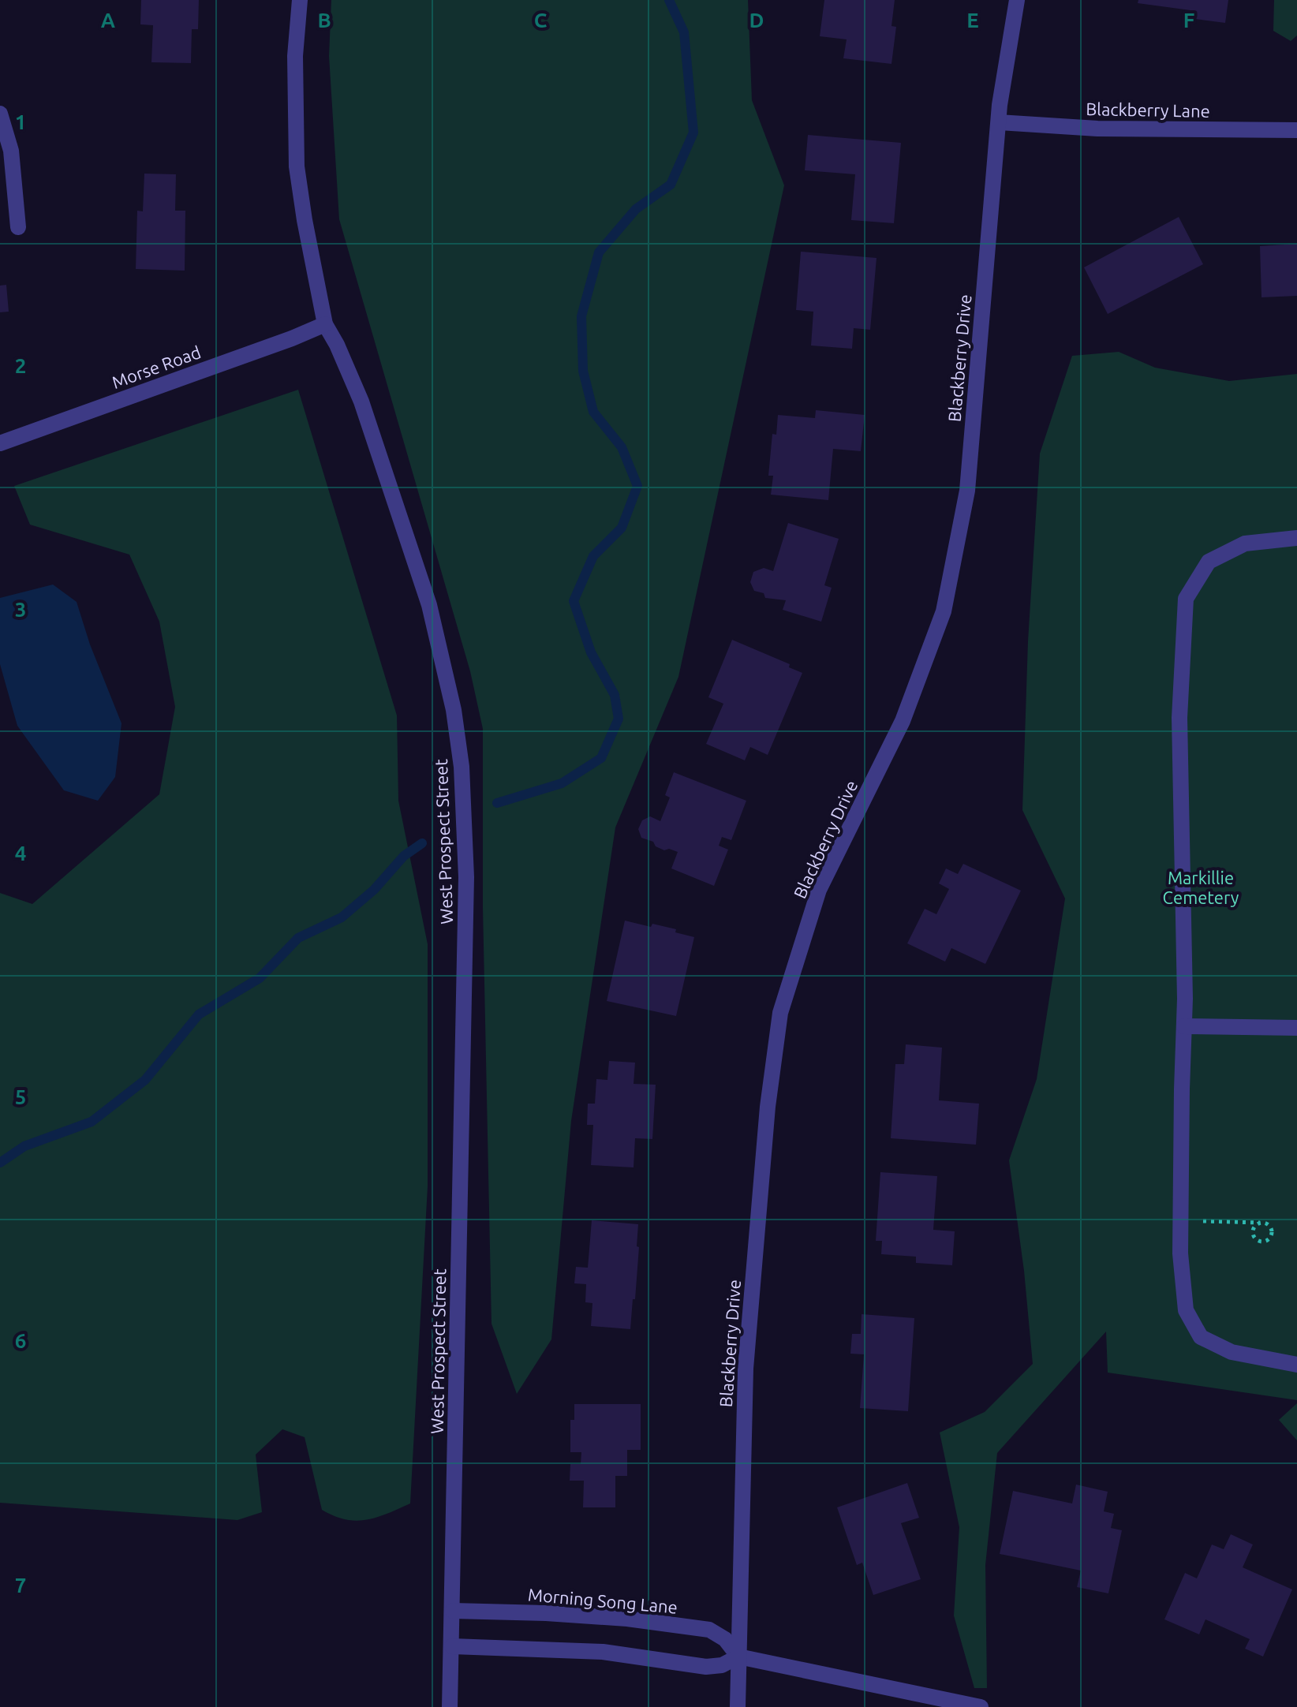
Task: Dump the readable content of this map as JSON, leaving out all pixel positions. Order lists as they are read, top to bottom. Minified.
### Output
{"streets":{"street":["Blackberry Lane","Blackberry Drive","Morse Road","West Prospect Street","Morning Song Lane"]},"crossings":[["Blackberry Lane","Blackberry Drive"],["Blackberry Drive","Morning Song Lane"],["Morse Road","West Prospect Street"],["West Prospect Street","Morning Song Lane"]],"parks":["Markillie Cemetery"],"grid":{"columns":["A","B","C","D","E","F"],"rows":["1","2","3","4","5","6","7"]}}
